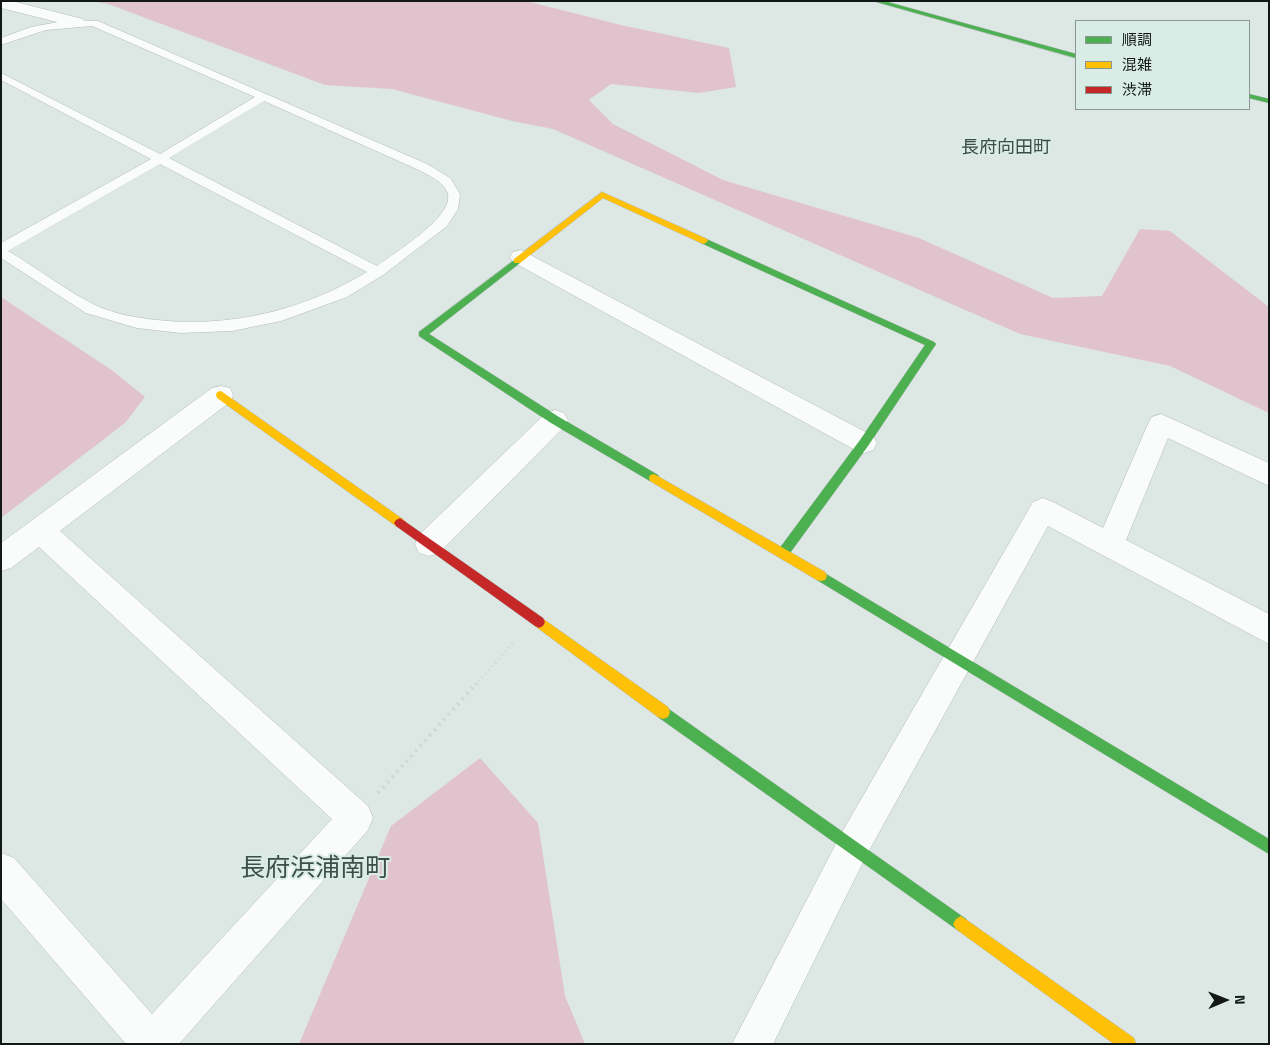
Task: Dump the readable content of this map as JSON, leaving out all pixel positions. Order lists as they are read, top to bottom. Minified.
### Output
{"districts":["長府向田町","長府浜浦南町"],"legend":["順調","混雑","渋滞"],"north":"right"}
